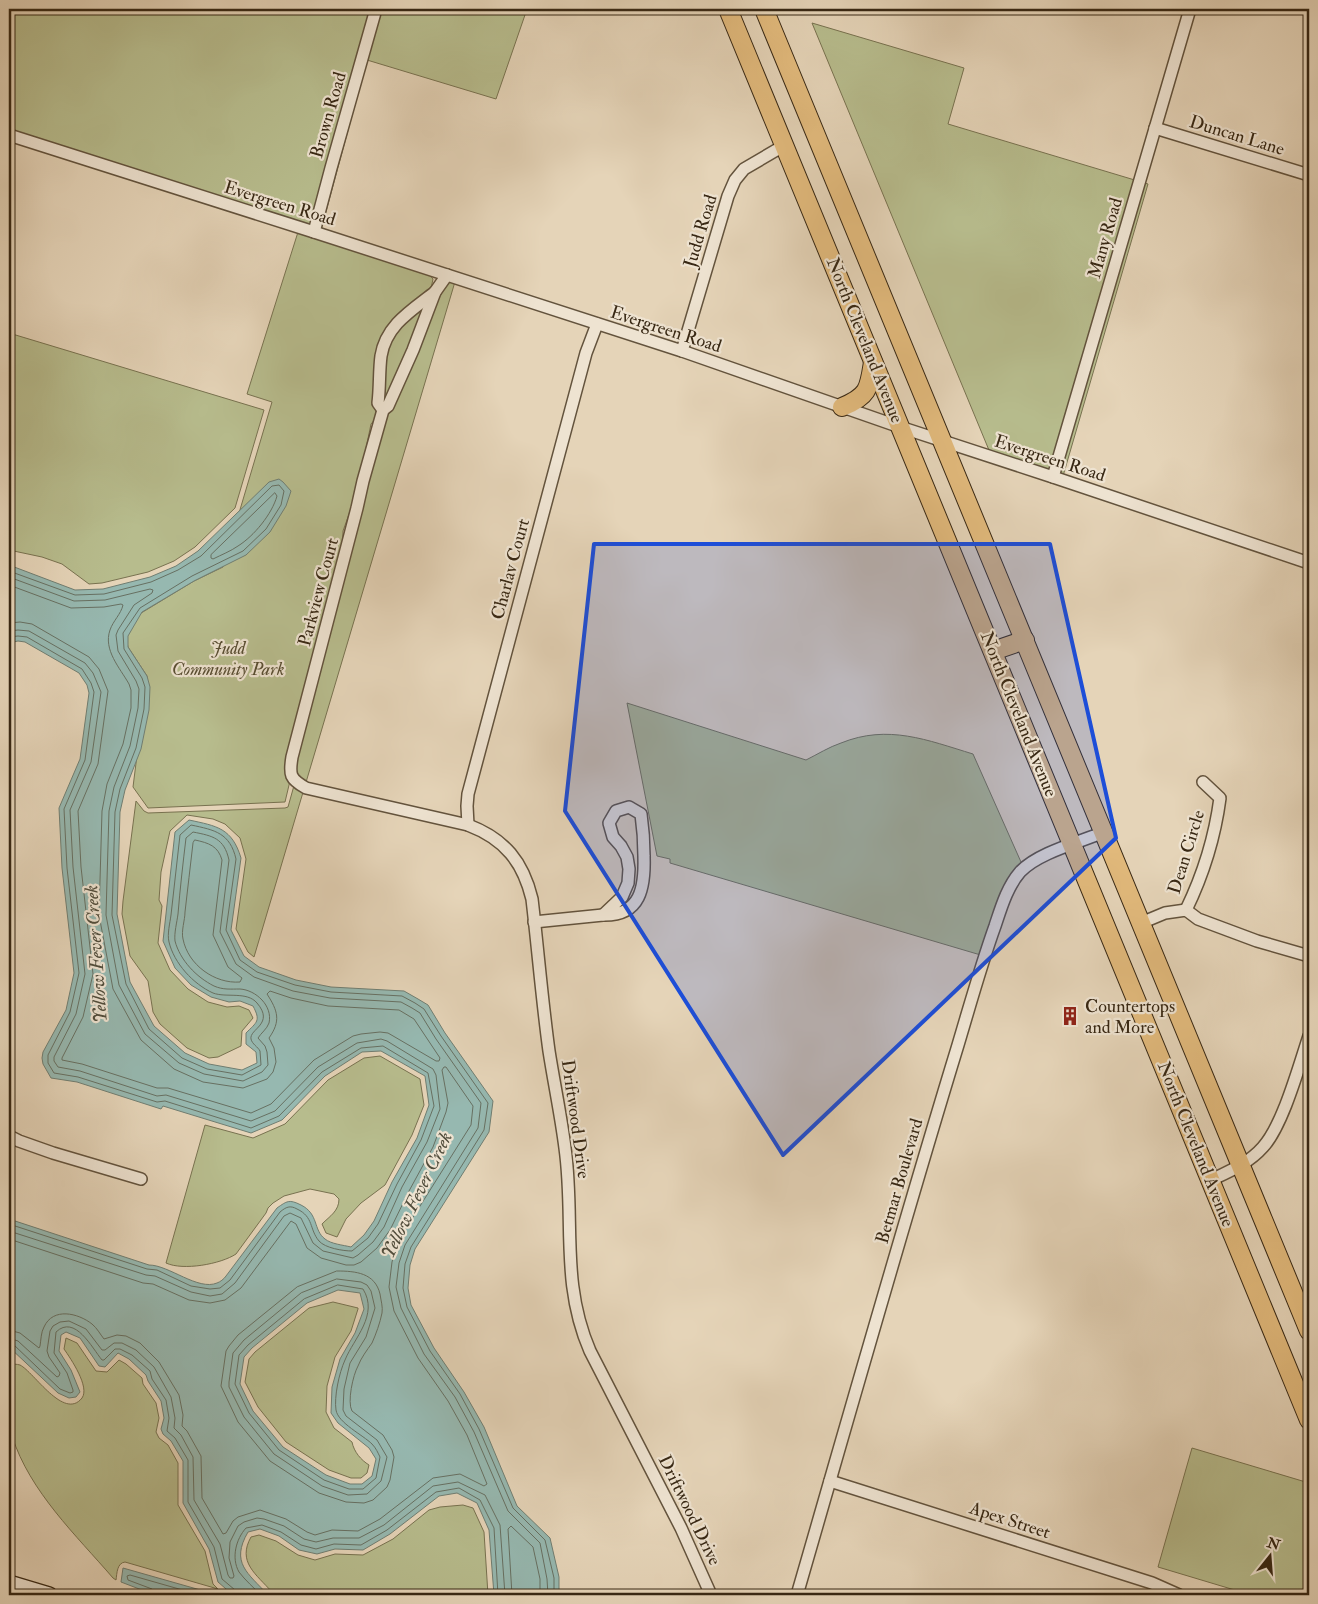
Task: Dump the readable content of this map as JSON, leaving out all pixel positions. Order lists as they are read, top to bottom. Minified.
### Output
{"streets":{"main road":["North Cleveland Avenue"],"street":["Brown Road","Duncan Lane","Evergreen Road","Judd Road","Many Road","Charlav Court","Parkview Court","Dean Circle","Driftwood Drive","Betmar Boulevard","Apex Street"]},"crossings":[["Brown Road","Evergreen Road"],["Duncan Lane","Many Road"],["Evergreen Road","Judd Road"],["Evergreen Road","Many Road"],["Evergreen Road","North Cleveland Avenue"],["Evergreen Road","Charlav Court"],["Evergreen Road","Parkview Court"],["Judd Road","North Cleveland Avenue"],["North Cleveland Avenue","Betmar Boulevard"],["Charlav Court","Driftwood Drive"],["Parkview Court","Driftwood Drive"],["Betmar Boulevard","Apex Street"]],"water":["Yellow Fever Creek"],"parks":["Judd Community Park"],"places":{"building":["Countertops and More"]},"north":"top"}
